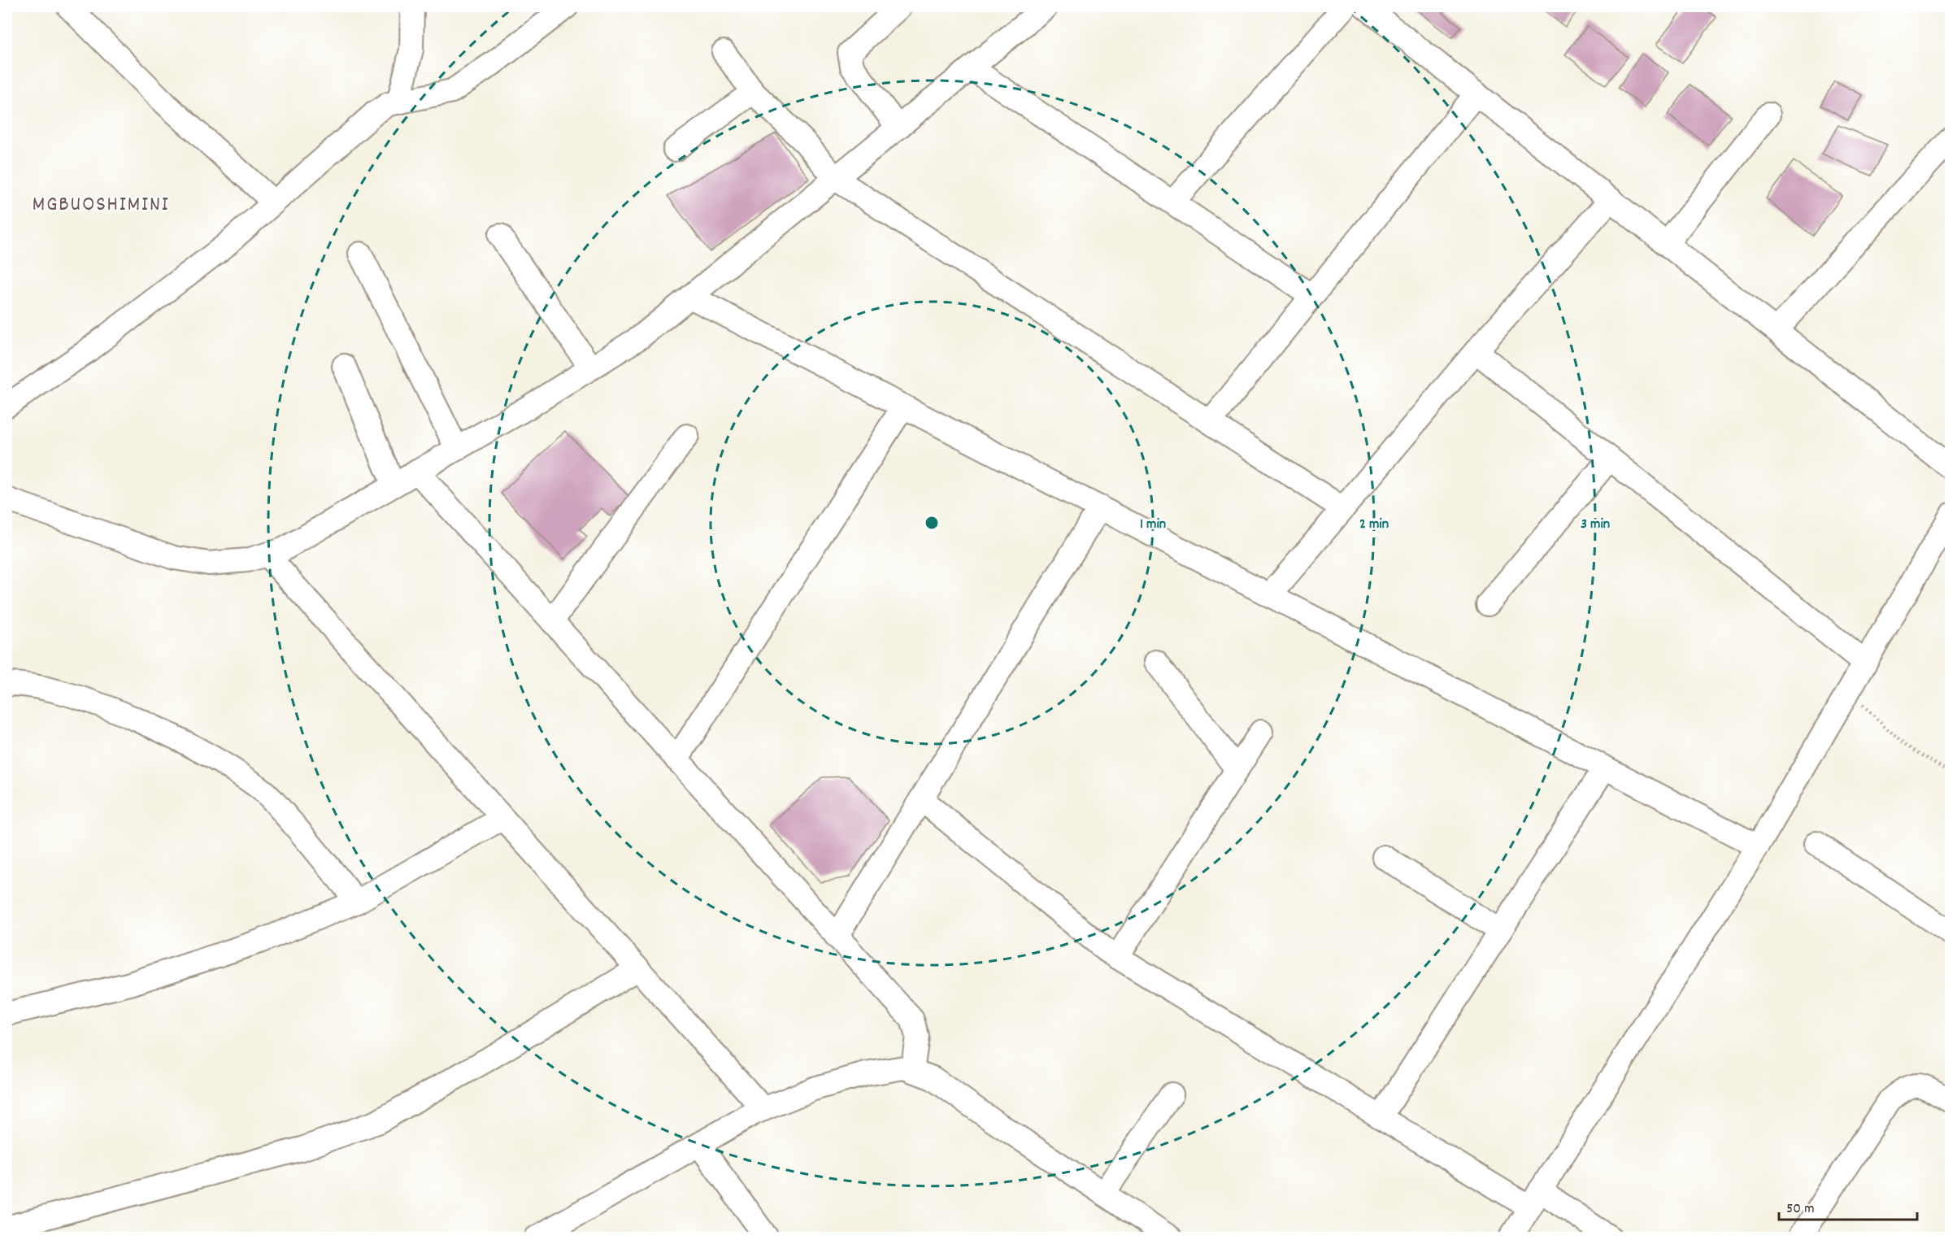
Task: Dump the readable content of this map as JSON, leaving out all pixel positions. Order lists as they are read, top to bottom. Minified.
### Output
{"districts":["MGBUOSHIMINI"],"scale_bar":"50 m","rings":["1 min","2 min","3 min"]}
